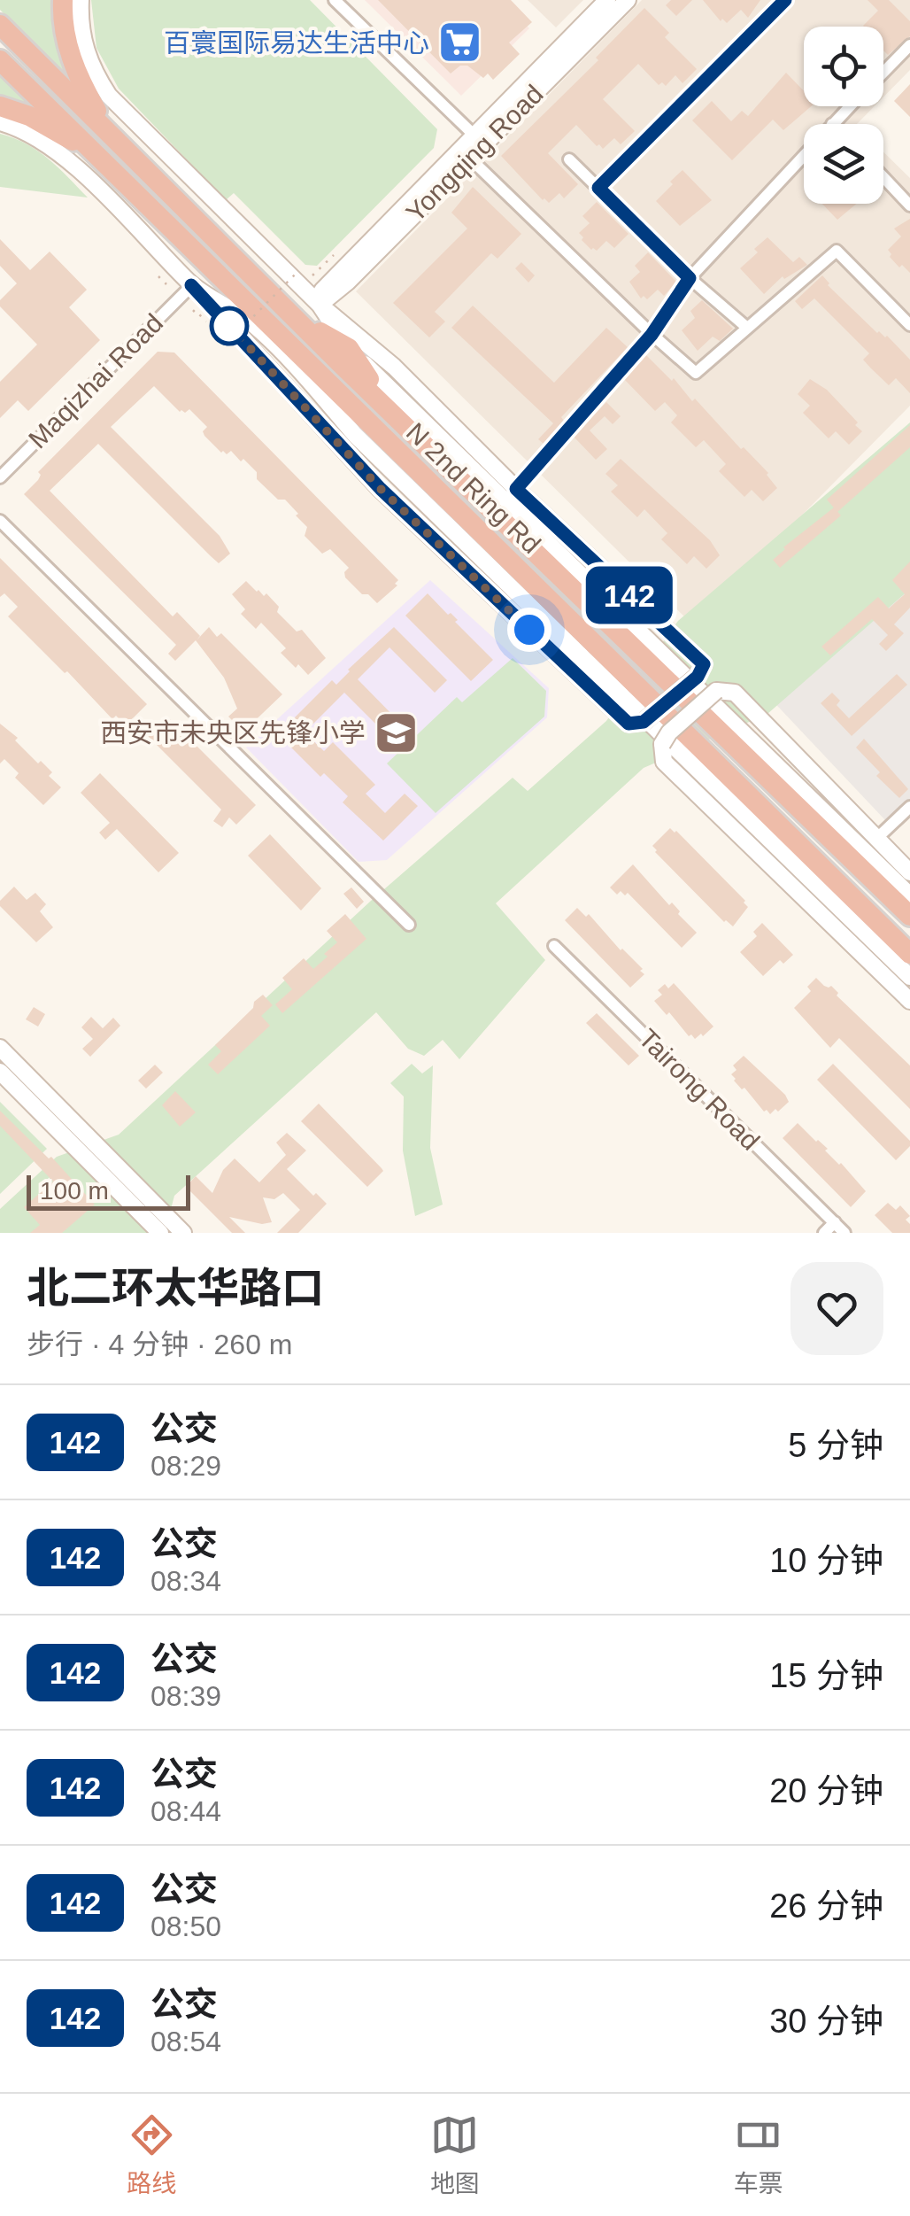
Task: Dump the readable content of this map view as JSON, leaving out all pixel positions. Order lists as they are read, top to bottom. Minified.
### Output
{"streets":{"highway":["N 2nd Ring Rd"],"street":["Yongqing Road","Maqizhai Road","Tairong Road"]},"places":{"supermarket":["百寰国际易达生活中心"],"school or university":["西安市未央区先锋小学"]},"lines":["bus line 142"],"scale_bar":"100 m","page":{"on_map":"142","scale":"100 m","heading":["北二环太华路口","步行 · 4 分钟 · 260 m"],"list":[{"mark":"142","name":"公交","note":"08:29","value":"5 分钟"},{"mark":"142","name":"公交","note":"08:34","value":"10 分钟"},{"mark":"142","name":"公交","note":"08:39","value":"15 分钟"},{"mark":"142","name":"公交","note":"08:44","value":"20 分钟"},{"mark":"142","name":"公交","note":"08:50","value":"26 分钟"},{"mark":"142","name":"公交","note":"08:54","value":"30 分钟"}],"tabs":["路线","地图","车票"]}}
